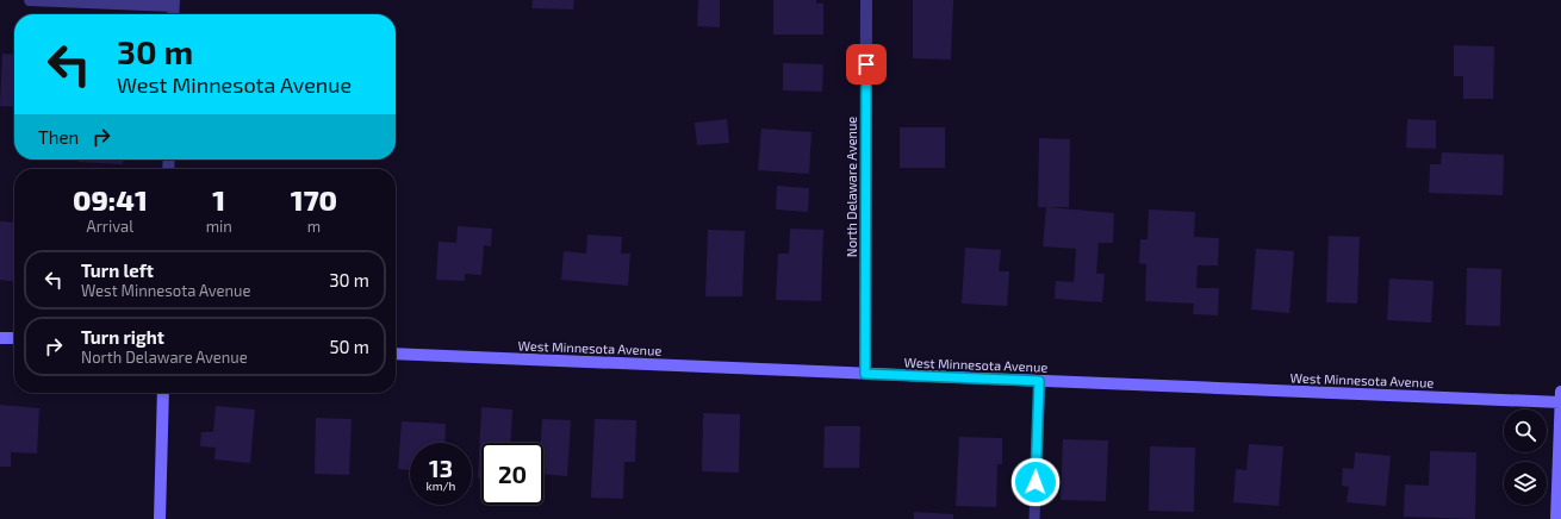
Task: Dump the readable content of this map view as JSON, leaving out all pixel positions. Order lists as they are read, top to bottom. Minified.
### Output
{"streets":{"street":["North Delaware Avenue","West Minnesota Avenue"]},"crossings":[["North Delaware Avenue","West Minnesota Avenue"]],"page":{"turn":["30 m","West Minnesota Avenue"],"then":"Then","eta":["09:41","Arrival","1","min","170","m"],"list":[{"name":"Turn left","note":"West Minnesota Avenue","value":"30 m"},{"name":"Turn right","note":"North Delaware Avenue","value":"50 m"}],"speed":"13 km/h","limit":"20"}}
